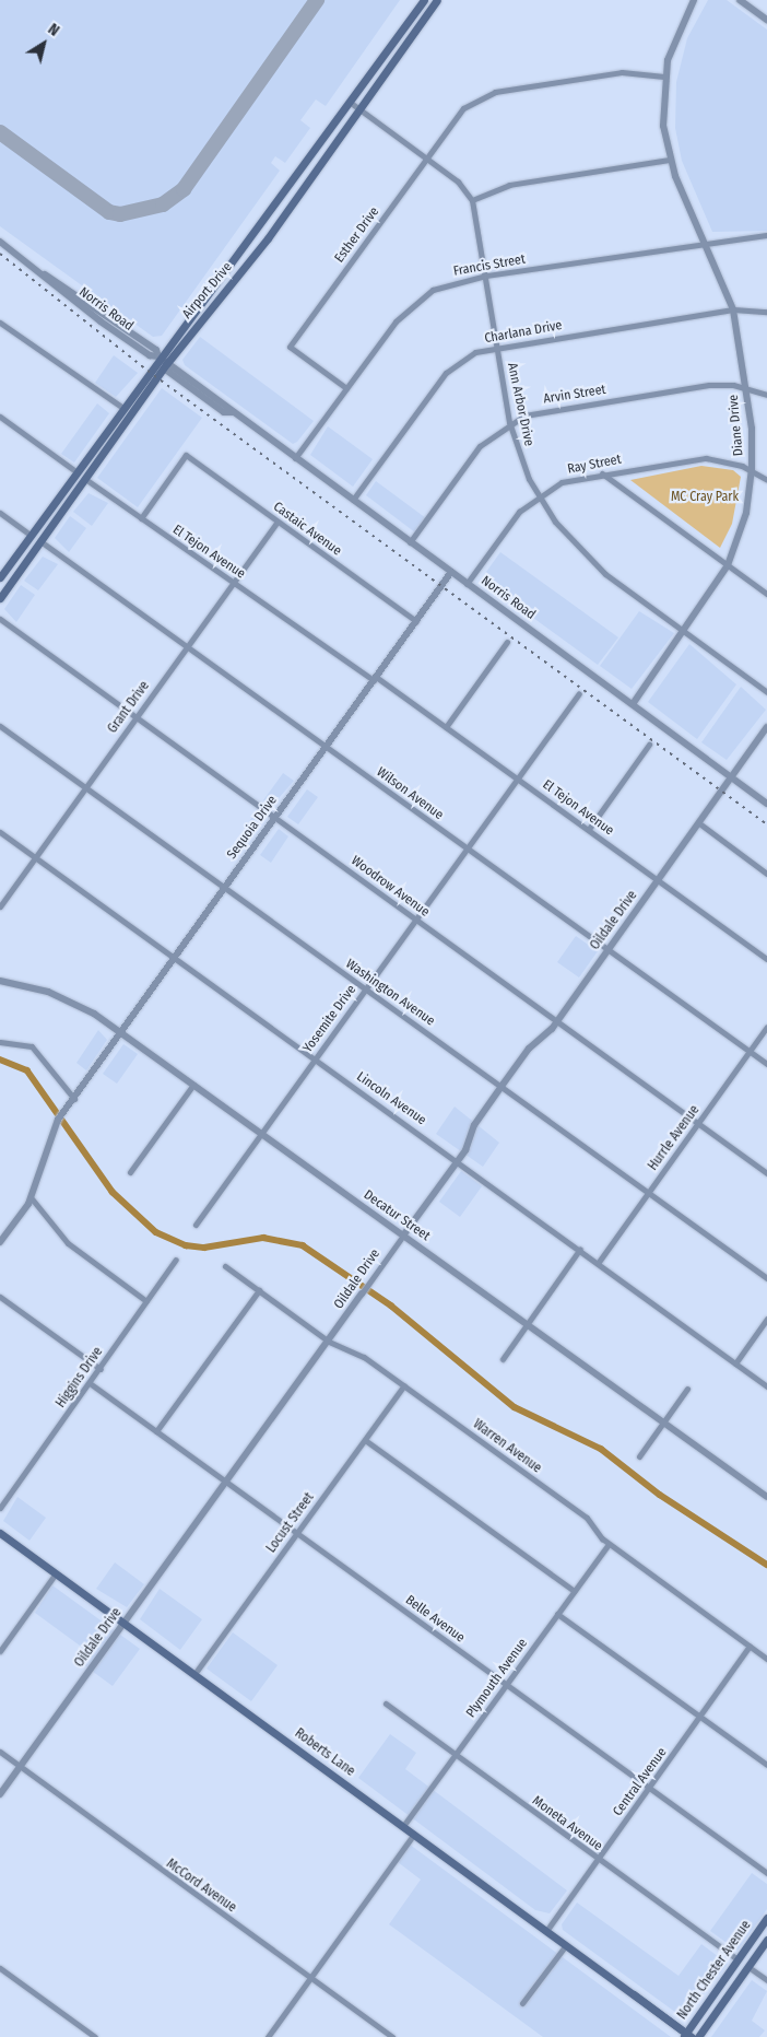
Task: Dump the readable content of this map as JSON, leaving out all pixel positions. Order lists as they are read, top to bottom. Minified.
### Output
{"streets":{"main road":["Airport Drive","Roberts Lane","North Chester Avenue"],"street":["Esther Drive","Francis Street","Norris Road","Charlana Drive","Arvin Street","Ann Arbor Drive","Diane Drive","Ray Street","Castaic Avenue","El Tejon Avenue","Grant Drive","Wilson Avenue","Sequoia Drive","Woodrow Avenue","Oildale Drive","Washington Avenue","Yosemite Drive","Lincoln Avenue","Hurrle Avenue","Decatur Street","Higgins Drive","Warren Avenue","Locust Street","Belle Avenue","Plymouth Avenue","Central Avenue","Moneta Avenue","McCord Avenue"]},"crossings":[["Esther Drive","Francis Street"],["Esther Drive","Ann Arbor Drive"],["Esther Drive","Diane Drive"],["Francis Street","Norris Road"],["Francis Street","Ann Arbor Drive"],["Francis Street","Diane Drive"],["Airport Drive","Norris Road"],["Airport Drive","Ann Arbor Drive"],["Airport Drive","El Tejon Avenue"],["Airport Drive","Wilson Avenue"],["Norris Road","Charlana Drive"],["Norris Road","Arvin Street"],["Norris Road","Diane Drive"],["Norris Road","Ray Street"],["Norris Road","Sequoia Drive"],["Norris Road","Oildale Drive"],["Charlana Drive","Ann Arbor Drive"],["Charlana Drive","Diane Drive"],["Arvin Street","Ann Arbor Drive"],["Arvin Street","Diane Drive"],["Ann Arbor Drive","Diane Drive"],["Ann Arbor Drive","Ray Street"],["Diane Drive","Ray Street"],["Castaic Avenue","El Tejon Avenue"],["Castaic Avenue","Grant Drive"],["Castaic Avenue","Sequoia Drive"],["El Tejon Avenue","Grant Drive"],["El Tejon Avenue","Sequoia Drive"],["El Tejon Avenue","Oildale Drive"],["El Tejon Avenue","Yosemite Drive"],["Grant Drive","Wilson Avenue"],["Grant Drive","Woodrow Avenue"],["Grant Drive","Washington Avenue"],["Grant Drive","Lincoln Avenue"],["Wilson Avenue","Sequoia Drive"],["Wilson Avenue","Oildale Drive"],["Wilson Avenue","Yosemite Drive"],["Wilson Avenue","Hurrle Avenue"],["Sequoia Drive","Woodrow Avenue"],["Sequoia Drive","Washington Avenue"],["Sequoia Drive","Lincoln Avenue"],["Sequoia Drive","Decatur Street"],["Woodrow Avenue","Oildale Drive"],["Woodrow Avenue","Yosemite Drive"],["Woodrow Avenue","Hurrle Avenue"],["Oildale Drive","Washington Avenue"],["Oildale Drive","Lincoln Avenue"],["Oildale Drive","Decatur Street"],["Oildale Drive","Warren Avenue"],["Oildale Drive","Belle Avenue"],["Oildale Drive","Roberts Lane"],["Oildale Drive","McCord Avenue"],["Washington Avenue","Yosemite Drive"],["Washington Avenue","Hurrle Avenue"],["Yosemite Drive","Lincoln Avenue"],["Yosemite Drive","Decatur Street"],["Lincoln Avenue","Hurrle Avenue"],["Higgins Drive","Belle Avenue"],["Warren Avenue","Locust Street"],["Warren Avenue","Plymouth Avenue"],["Warren Avenue","Central Avenue"],["Locust Street","Belle Avenue"],["Locust Street","Roberts Lane"],["Belle Avenue","Plymouth Avenue"],["Belle Avenue","Central Avenue"],["Plymouth Avenue","Roberts Lane"],["Plymouth Avenue","Moneta Avenue"],["Roberts Lane","Central Avenue"],["Roberts Lane","North Chester Avenue"],["Central Avenue","Moneta Avenue"],["Moneta Avenue","North Chester Avenue"]],"parks":["MC Cray Park"],"north":"top right"}
